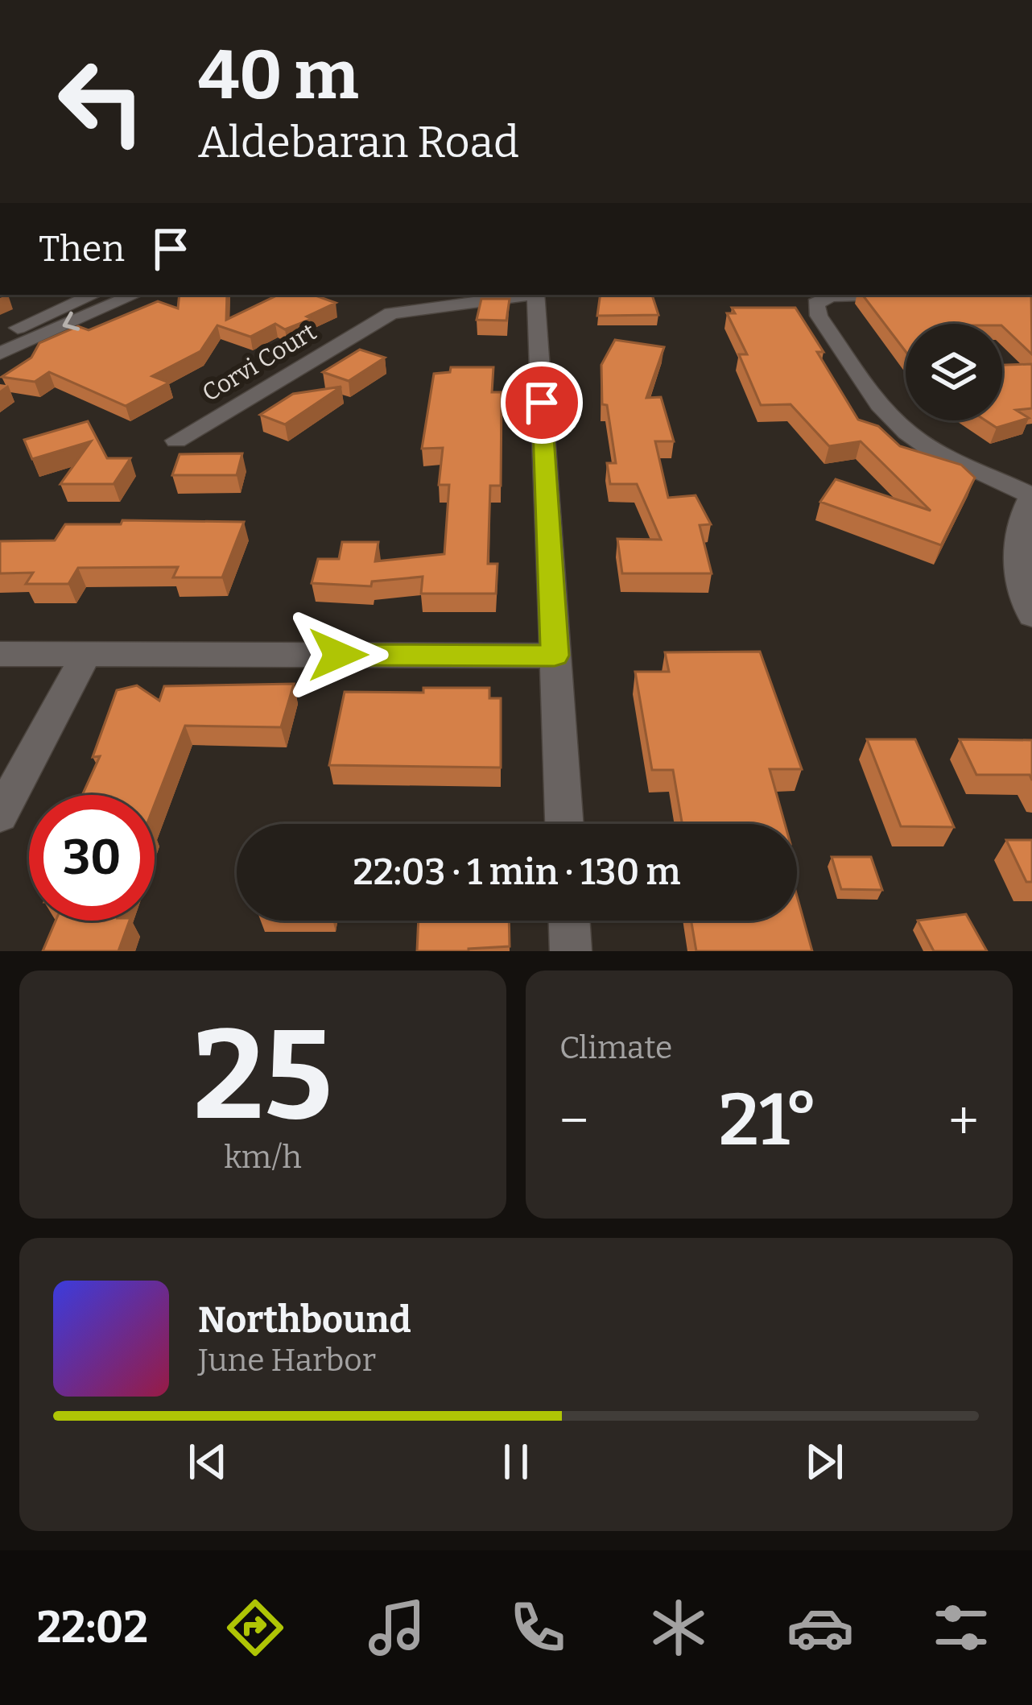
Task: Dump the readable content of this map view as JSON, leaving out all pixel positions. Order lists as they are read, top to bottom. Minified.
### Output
{"streets":{"street":["Corvi Court"]},"page":{"turn":["40 m","Aldebaran Road"],"then":"Then","limit":"30","trip":"22:03 · 1 min · 130 m","tile":[["25","km/h"],"Climate"],"heat":["−","21°","+"],"song":["Northbound","June Harbor"],"tabs":"22:02"}}
